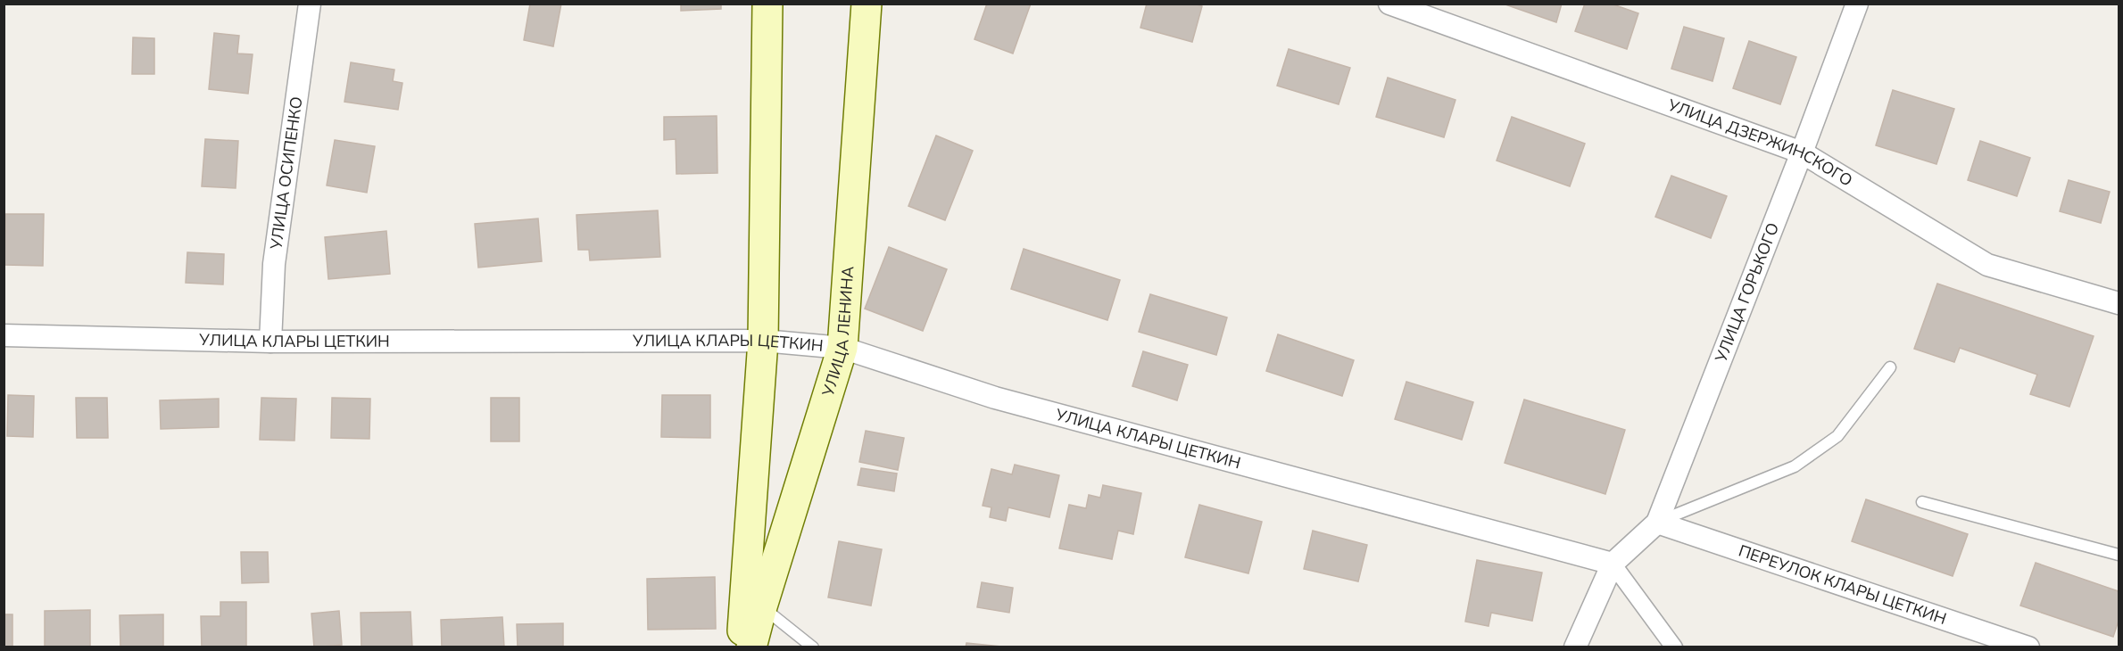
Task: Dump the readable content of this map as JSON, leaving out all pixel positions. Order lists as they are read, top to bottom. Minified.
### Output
{"streets":{"main road":["УЛИЦА ЛЕНИНА"],"street":["УЛИЦА ДЗЕРЖИНСКОГО","УЛИЦА ОСИПЕНКО","УЛИЦА ГОРЬКОГО","УЛИЦА КЛАРЫ ЦЕТКИН","ПЕРЕУЛОК КЛАРЫ ЦЕТКИН"]},"crossings":[["УЛИЦА ДЗЕРЖИНСКОГО","УЛИЦА ГОРЬКОГО"],["УЛИЦА ОСИПЕНКО","УЛИЦА КЛАРЫ ЦЕТКИН"],["УЛИЦА ГОРЬКОГО","УЛИЦА КЛАРЫ ЦЕТКИН"],["УЛИЦА ГОРЬКОГО","ПЕРЕУЛОК КЛАРЫ ЦЕТКИН"],["УЛИЦА ЛЕНИНА","УЛИЦА КЛАРЫ ЦЕТКИН"]]}
